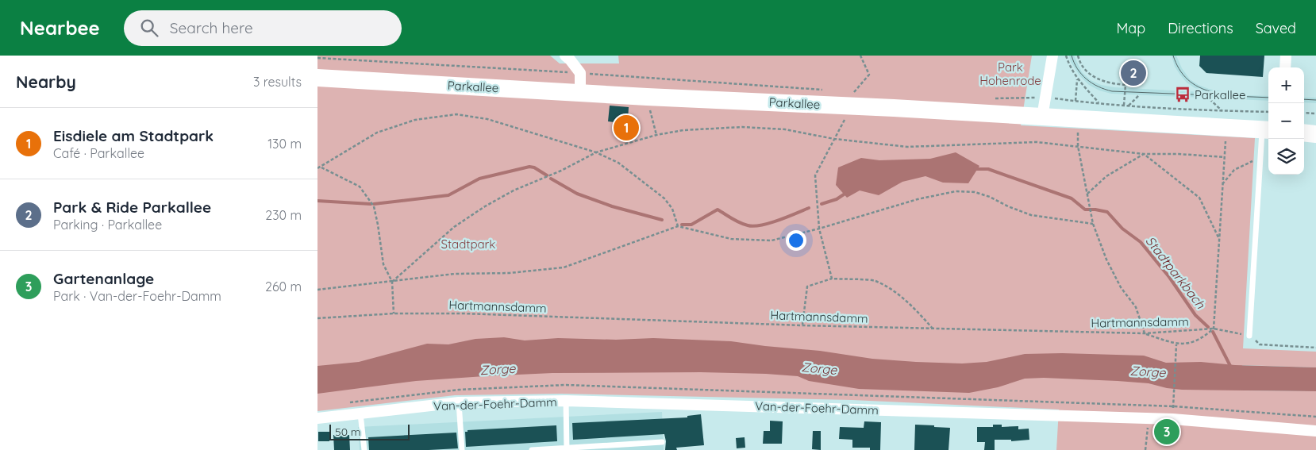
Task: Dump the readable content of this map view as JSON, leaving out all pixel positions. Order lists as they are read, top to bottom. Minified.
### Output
{"streets":{"main road":["Parkallee"],"street":["Van-der-Foehr-Damm"],"path":["Hartmannsdamm"]},"water":["Stadtparkbach","Zorge"],"parks":["Park Hohenrode","Stadtpark"],"places":{"bus stop":["Parkallee"]},"scale_bar":"50 m","page":{"header":"Nearbee","search":"Search here","nav":["Map","Directions","Saved"],"heading":["Nearby","3 results"],"pins":["2","1","3"],"map_buttons":["+","−"],"list":[{"mark":"1","name":"Eisdiele am Stadtpark","note":"Café · Parkallee","value":"130 m"},{"mark":"2","name":"Park & Ride Parkallee","note":"Parking · Parkallee","value":"230 m"},{"mark":"3","name":"Gartenanlage","note":"Park · Van-der-Foehr-Damm","value":"260 m"}],"scale":"50 m"}}
